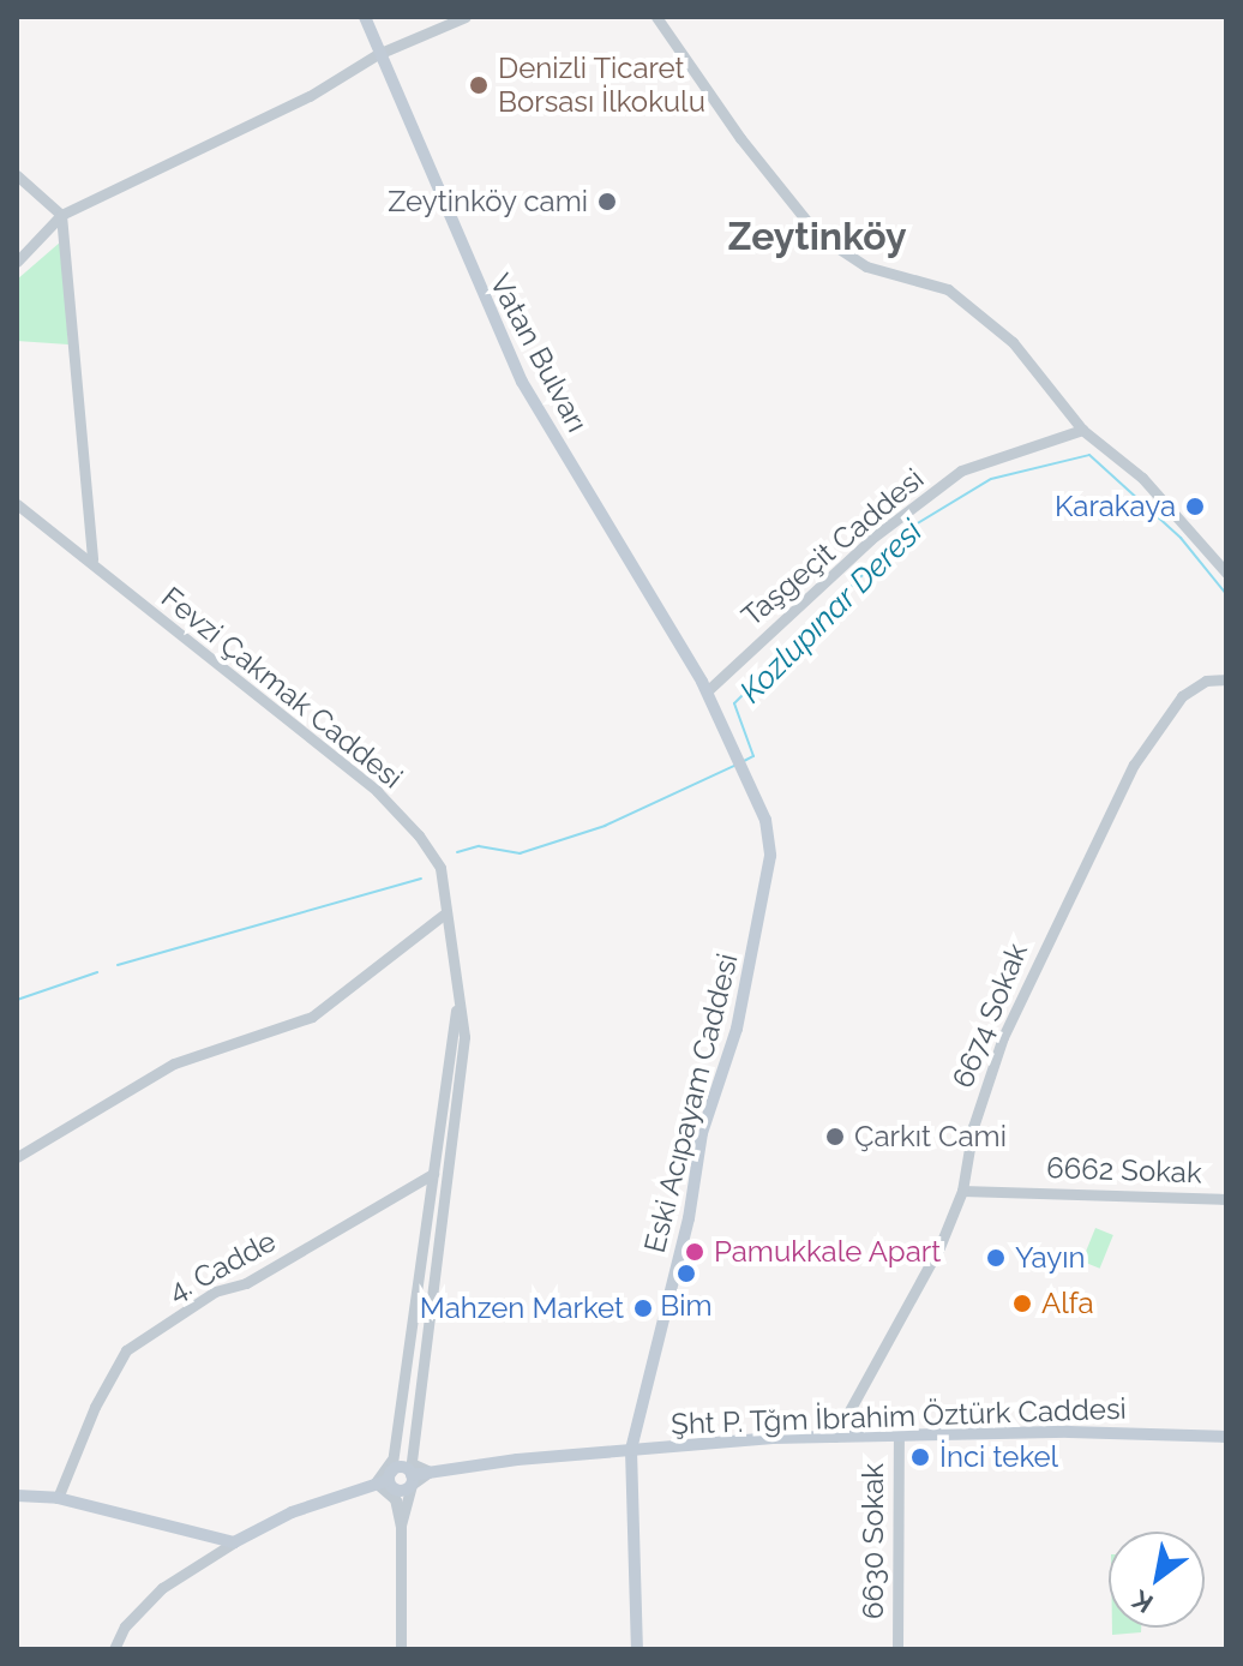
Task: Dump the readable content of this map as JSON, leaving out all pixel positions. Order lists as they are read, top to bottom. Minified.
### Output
{"streets":{"main road":["Vatan Bulvarı","Eski Acıpayam Caddesi","Şht P. Tğm İbrahim Öztürk Caddesi"],"street":["Taşgeçit Caddesi","Fevzi Çakmak Caddesi","6674 Sokak","6662 Sokak","4. Cadde","6630 Sokak"]},"crossings":[["Vatan Bulvarı","Taşgeçit Caddesi"],["Vatan Bulvarı","Eski Acıpayam Caddesi"],["Taşgeçit Caddesi","Eski Acıpayam Caddesi"],["6674 Sokak","6662 Sokak"],["6674 Sokak","Şht P. Tğm İbrahim Öztürk Caddesi"],["Eski Acıpayam Caddesi","Şht P. Tğm İbrahim Öztürk Caddesi"],["Şht P. Tğm İbrahim Öztürk Caddesi","6630 Sokak"]],"districts":["Zeytinköy"],"water":["Kozlupınar Deresi"],"places":["Denizli Ticaret Borsası İlkokulu","Zeytinköy cami","Karakaya","Çarkıt Cami","Pamukkale Apart","Yayın","Bim","Alfa","Mahzen Market","İnci tekel"],"north":"bottom left"}
